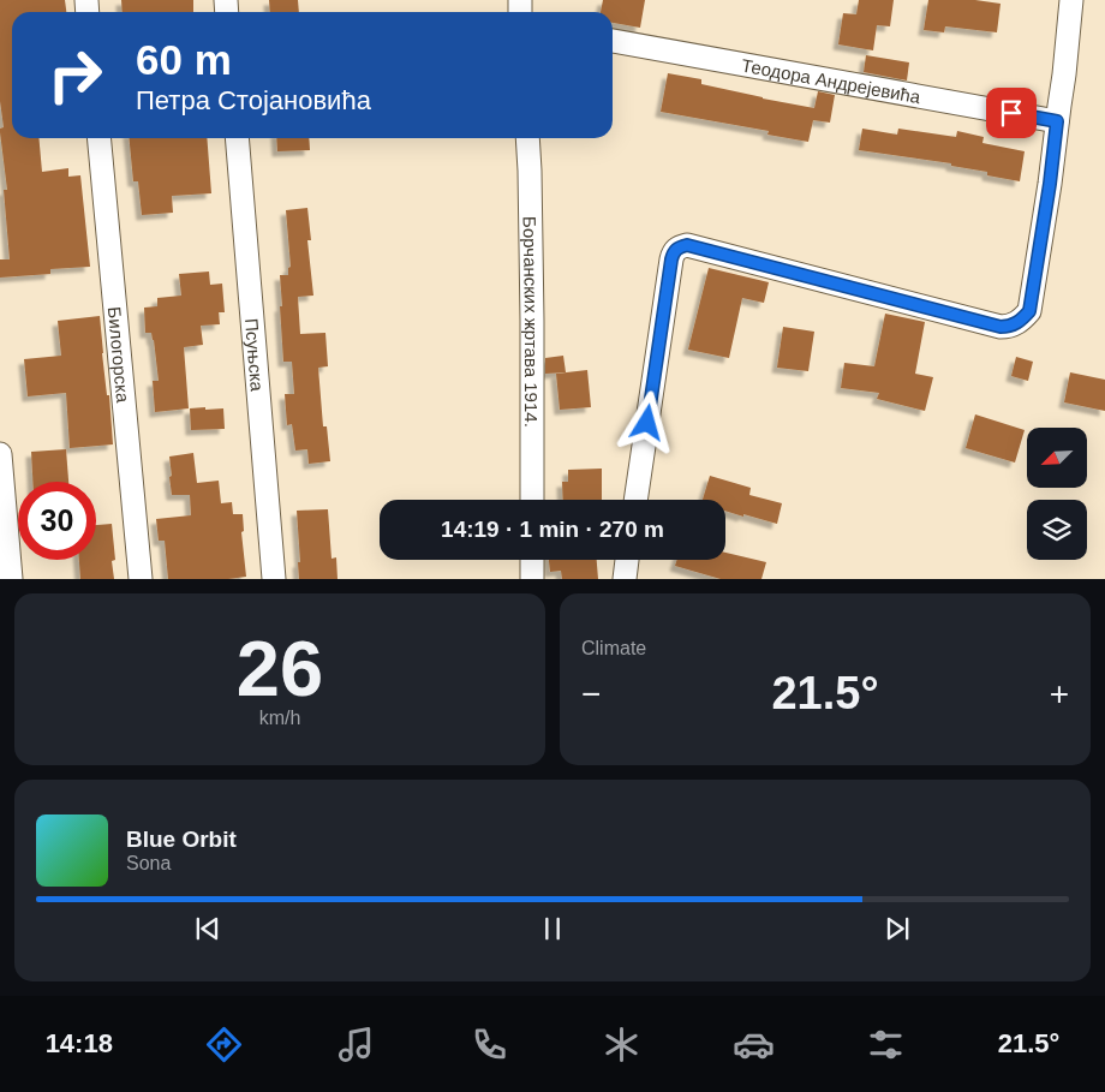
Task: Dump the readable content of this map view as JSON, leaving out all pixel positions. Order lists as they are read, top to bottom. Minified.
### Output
{"streets":{"street":["Теодора Андрејевића","Борчанских жртава 1914.","Билогорска","Псуњска"]},"north":"bottom left","page":{"turn":["60 m","Петра Стојановића"],"limit":"30","trip":"14:19 · 1 min · 270 m","tile":[["26","km/h"],"Climate"],"heat":["−","21.5°","+"],"song":["Blue Orbit","Sona"],"tabs":["14:18","21.5°"]}}
